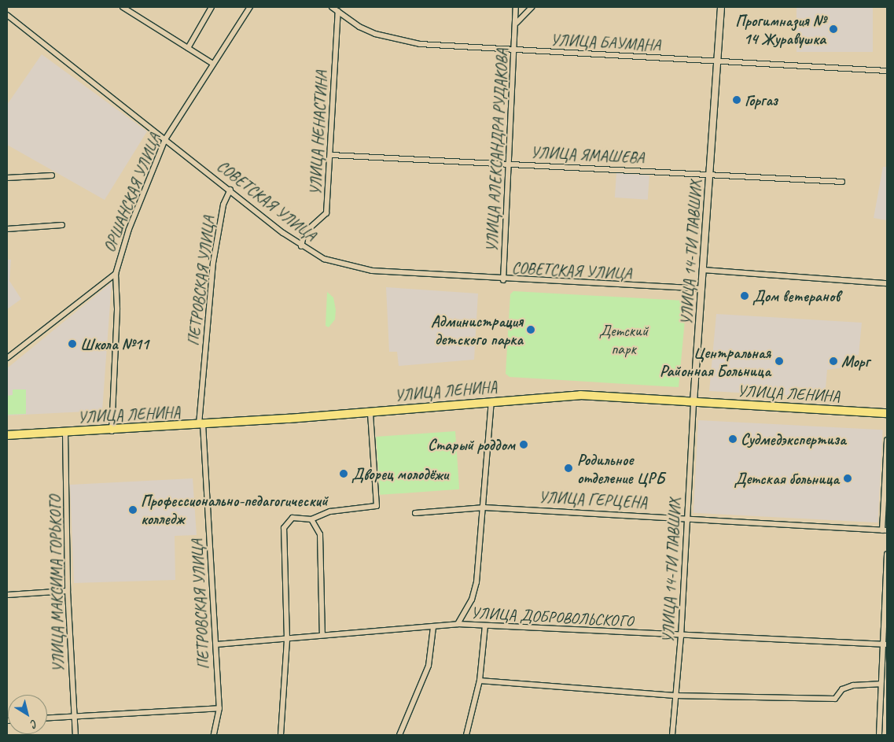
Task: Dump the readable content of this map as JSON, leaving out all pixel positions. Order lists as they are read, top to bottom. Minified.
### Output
{"streets":{"main road":["УЛИЦА ЛЕНИНА"],"street":["УЛИЦА БАУМАНА","УЛИЦА НЕНАСТИНА","УЛИЦА АЛЕКСАНДРА РУДАКОВА","УЛИЦА ЯМАШЕВА","ОРШАНСКАЯ УЛИЦА","СОВЕТСКАЯ УЛИЦА","УЛИЦА 14-ТИ ПАВШИХ","ПЕТРОВСКАЯ УЛИЦА","УЛИЦА ГЕРЦЕНА","УЛИЦА МАКСИМА ГОРЬКОГО","УЛИЦА ДОБРОВОЛЬСКОГО"]},"crossings":[["УЛИЦА БАУМАНА","УЛИЦА НЕНАСТИНА"],["УЛИЦА БАУМАНА","УЛИЦА АЛЕКСАНДРА РУДАКОВА"],["УЛИЦА БАУМАНА","УЛИЦА 14-ТИ ПАВШИХ"],["УЛИЦА НЕНАСТИНА","УЛИЦА ЯМАШЕВА"],["УЛИЦА НЕНАСТИНА","СОВЕТСКАЯ УЛИЦА"],["УЛИЦА АЛЕКСАНДРА РУДАКОВА","УЛИЦА ЯМАШЕВА"],["УЛИЦА АЛЕКСАНДРА РУДАКОВА","СОВЕТСКАЯ УЛИЦА"],["УЛИЦА ЯМАШЕВА","УЛИЦА 14-ТИ ПАВШИХ"],["ОРШАНСКАЯ УЛИЦА","СОВЕТСКАЯ УЛИЦА"],["СОВЕТСКАЯ УЛИЦА","УЛИЦА 14-ТИ ПАВШИХ"],["СОВЕТСКАЯ УЛИЦА","ПЕТРОВСКАЯ УЛИЦА"],["УЛИЦА 14-ТИ ПАВШИХ","УЛИЦА ЛЕНИНА"],["УЛИЦА 14-ТИ ПАВШИХ","УЛИЦА ГЕРЦЕНА"],["УЛИЦА 14-ТИ ПАВШИХ","УЛИЦА ДОБРОВОЛЬСКОГО"],["ПЕТРОВСКАЯ УЛИЦА","УЛИЦА ЛЕНИНА"],["ПЕТРОВСКАЯ УЛИЦА","УЛИЦА ДОБРОВОЛЬСКОГО"],["УЛИЦА ЛЕНИНА","УЛИЦА МАКСИМА ГОРЬКОГО"]],"parks":["Детский парк"],"places":["Прогимназия № 14 Журавушка","Горгаз","Дом ветеранов","Администрация детского парка","Школа №11","Центральная Районная Больница","Морг","Судмедэкспертиза","Старый роддом","Родильное отделение ЦРБ","Дворец молодёжи","Детская больница","Профессионально-педагогический колледж"],"north":"bottom right"}
